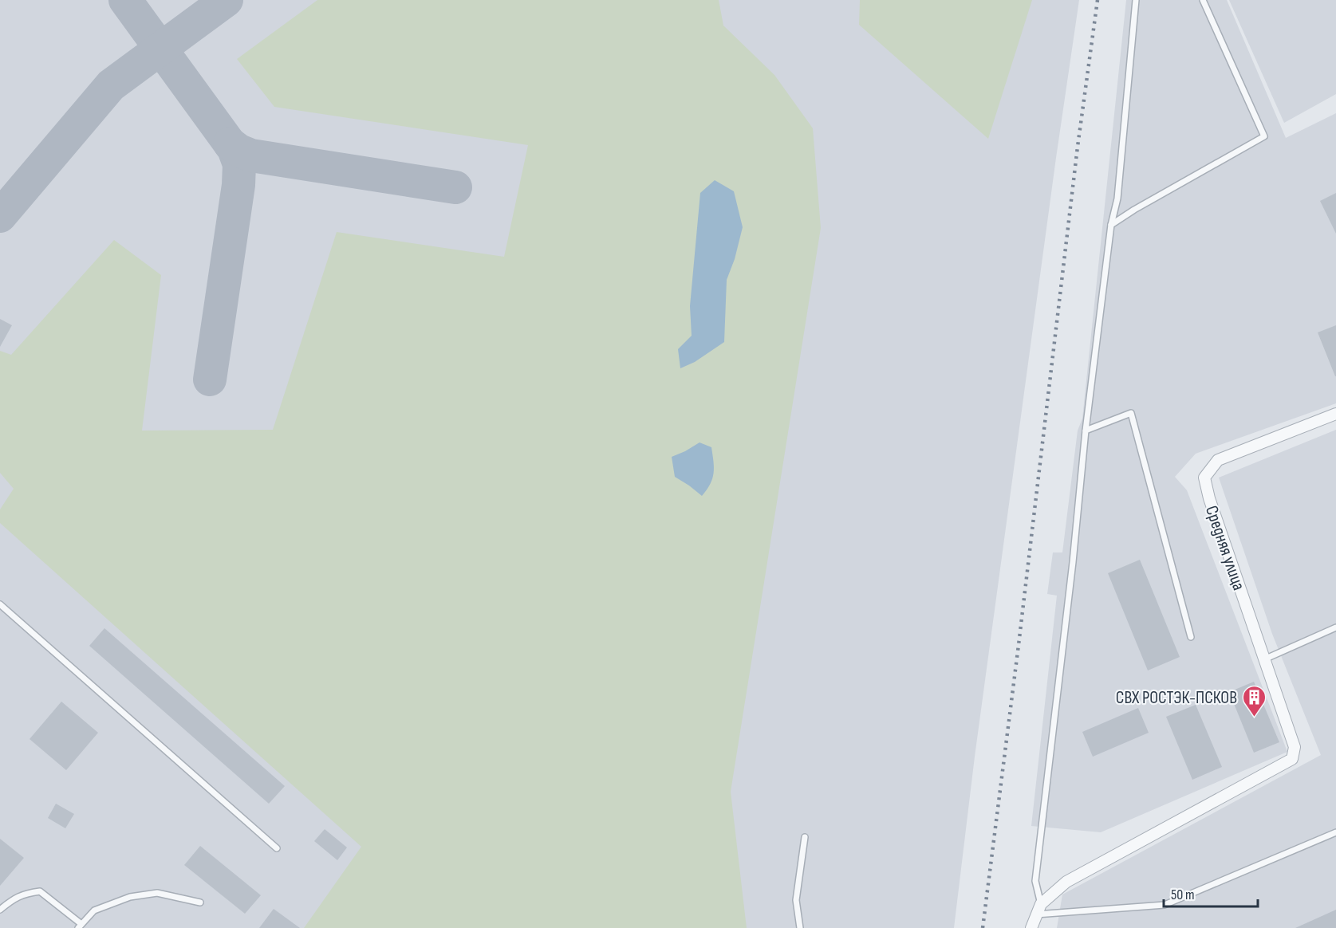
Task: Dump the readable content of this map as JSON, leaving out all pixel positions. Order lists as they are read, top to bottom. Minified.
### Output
{"streets":{"street":["Средняя улица"]},"places":{"building":["СВХ РОСТЭК-ПСКОВ"]},"scale_bar":"50 m"}
